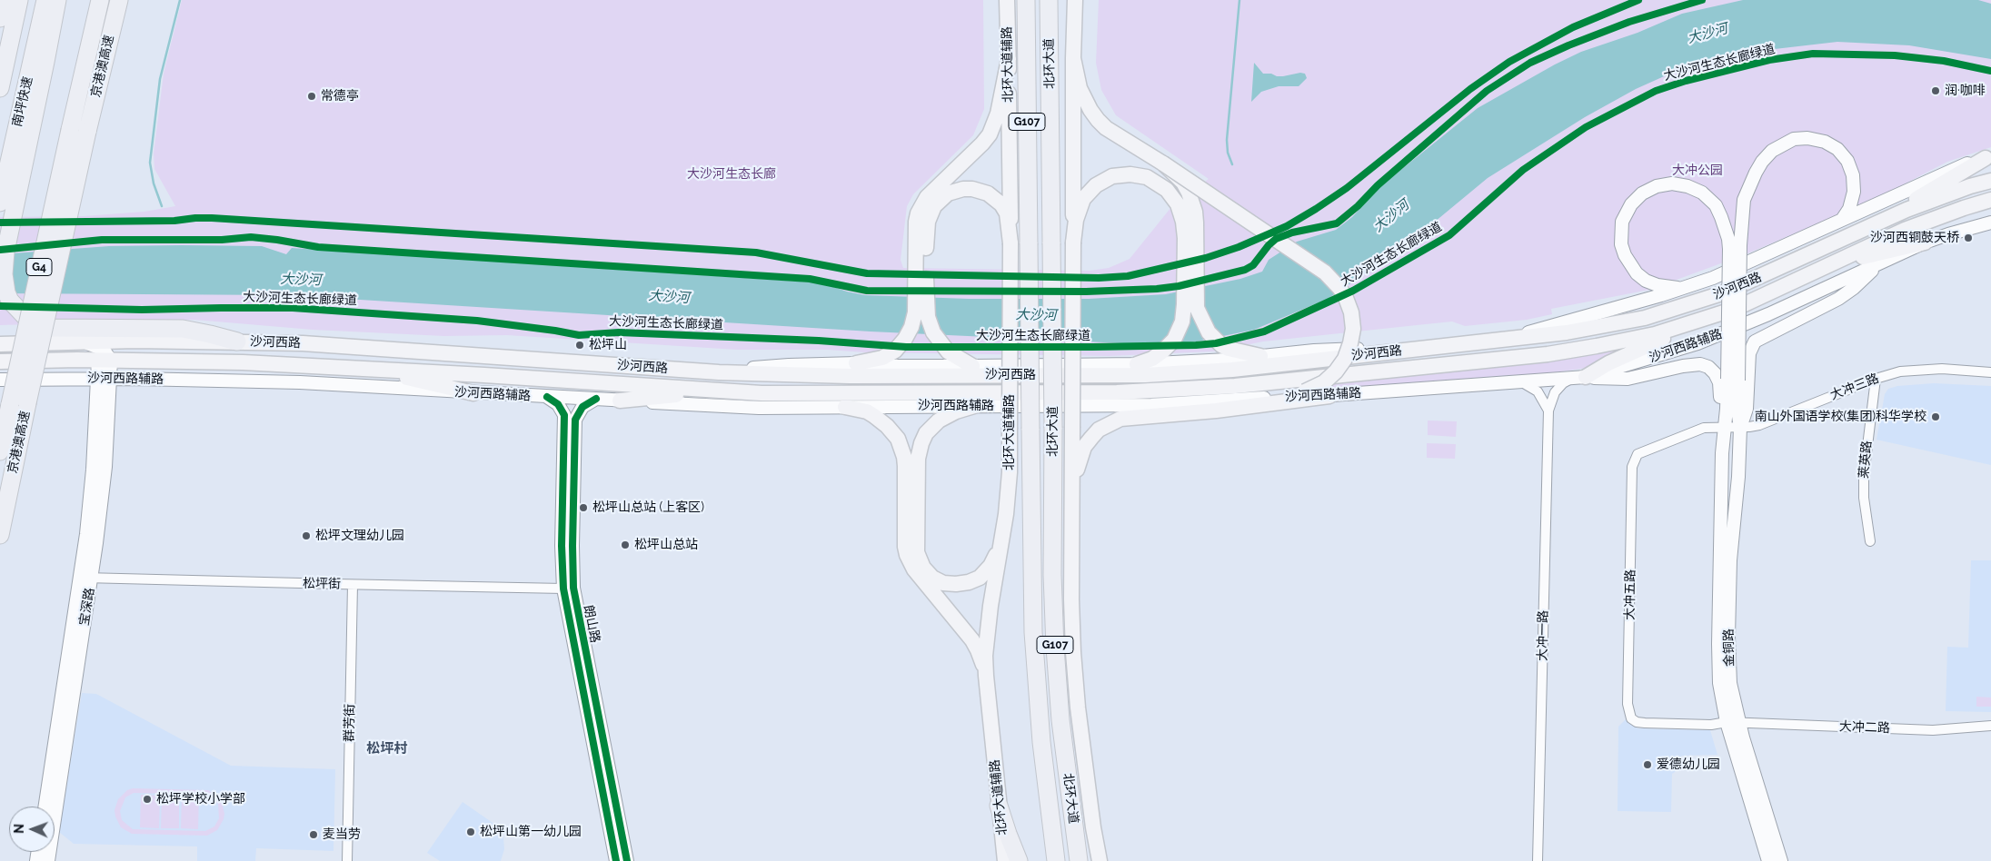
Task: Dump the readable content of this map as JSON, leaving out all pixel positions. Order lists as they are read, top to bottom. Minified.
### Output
{"streets":{"highway":["北环大道","京港澳高速","南坪快速","G107","G4"],"main road":["北环大道辅路","沙河西路","沙河西路辅路","宝深路","朗山路","金铜路"],"street":["大冲三路","莱英路","松坪街","大冲五路","大冲一路","群芳街","大冲二路"],"cycle path":["大沙河生态长廊绿道"]},"crossings":[["沙河西路","宝深路"],["沙河西路辅路","宝深路"],["沙河西路辅路","朗山路"],["沙河西路辅路","大冲一路"],["大冲三路","莱英路"],["大冲三路","大冲五路"],["大冲三路","金铜路"],["松坪街","宝深路"],["松坪街","朗山路"],["松坪街","群芳街"],["大冲五路","金铜路"],["大冲五路","大冲二路"],["金铜路","大冲二路"]],"districts":["松坪村"],"water":["大沙河"],"parks":["大冲公园","大沙河生态长廊"],"places":["润·咖啡","常德亭","沙河西铜鼓天桥","松坪山","南山外国语学校(集团)科华学校","松坪山总站 (上客区)","松坪文理幼儿园","松坪山总站","爱德幼儿园","松坪学校小学部","松坪山第一幼儿园","麦当劳"],"north":"left"}
